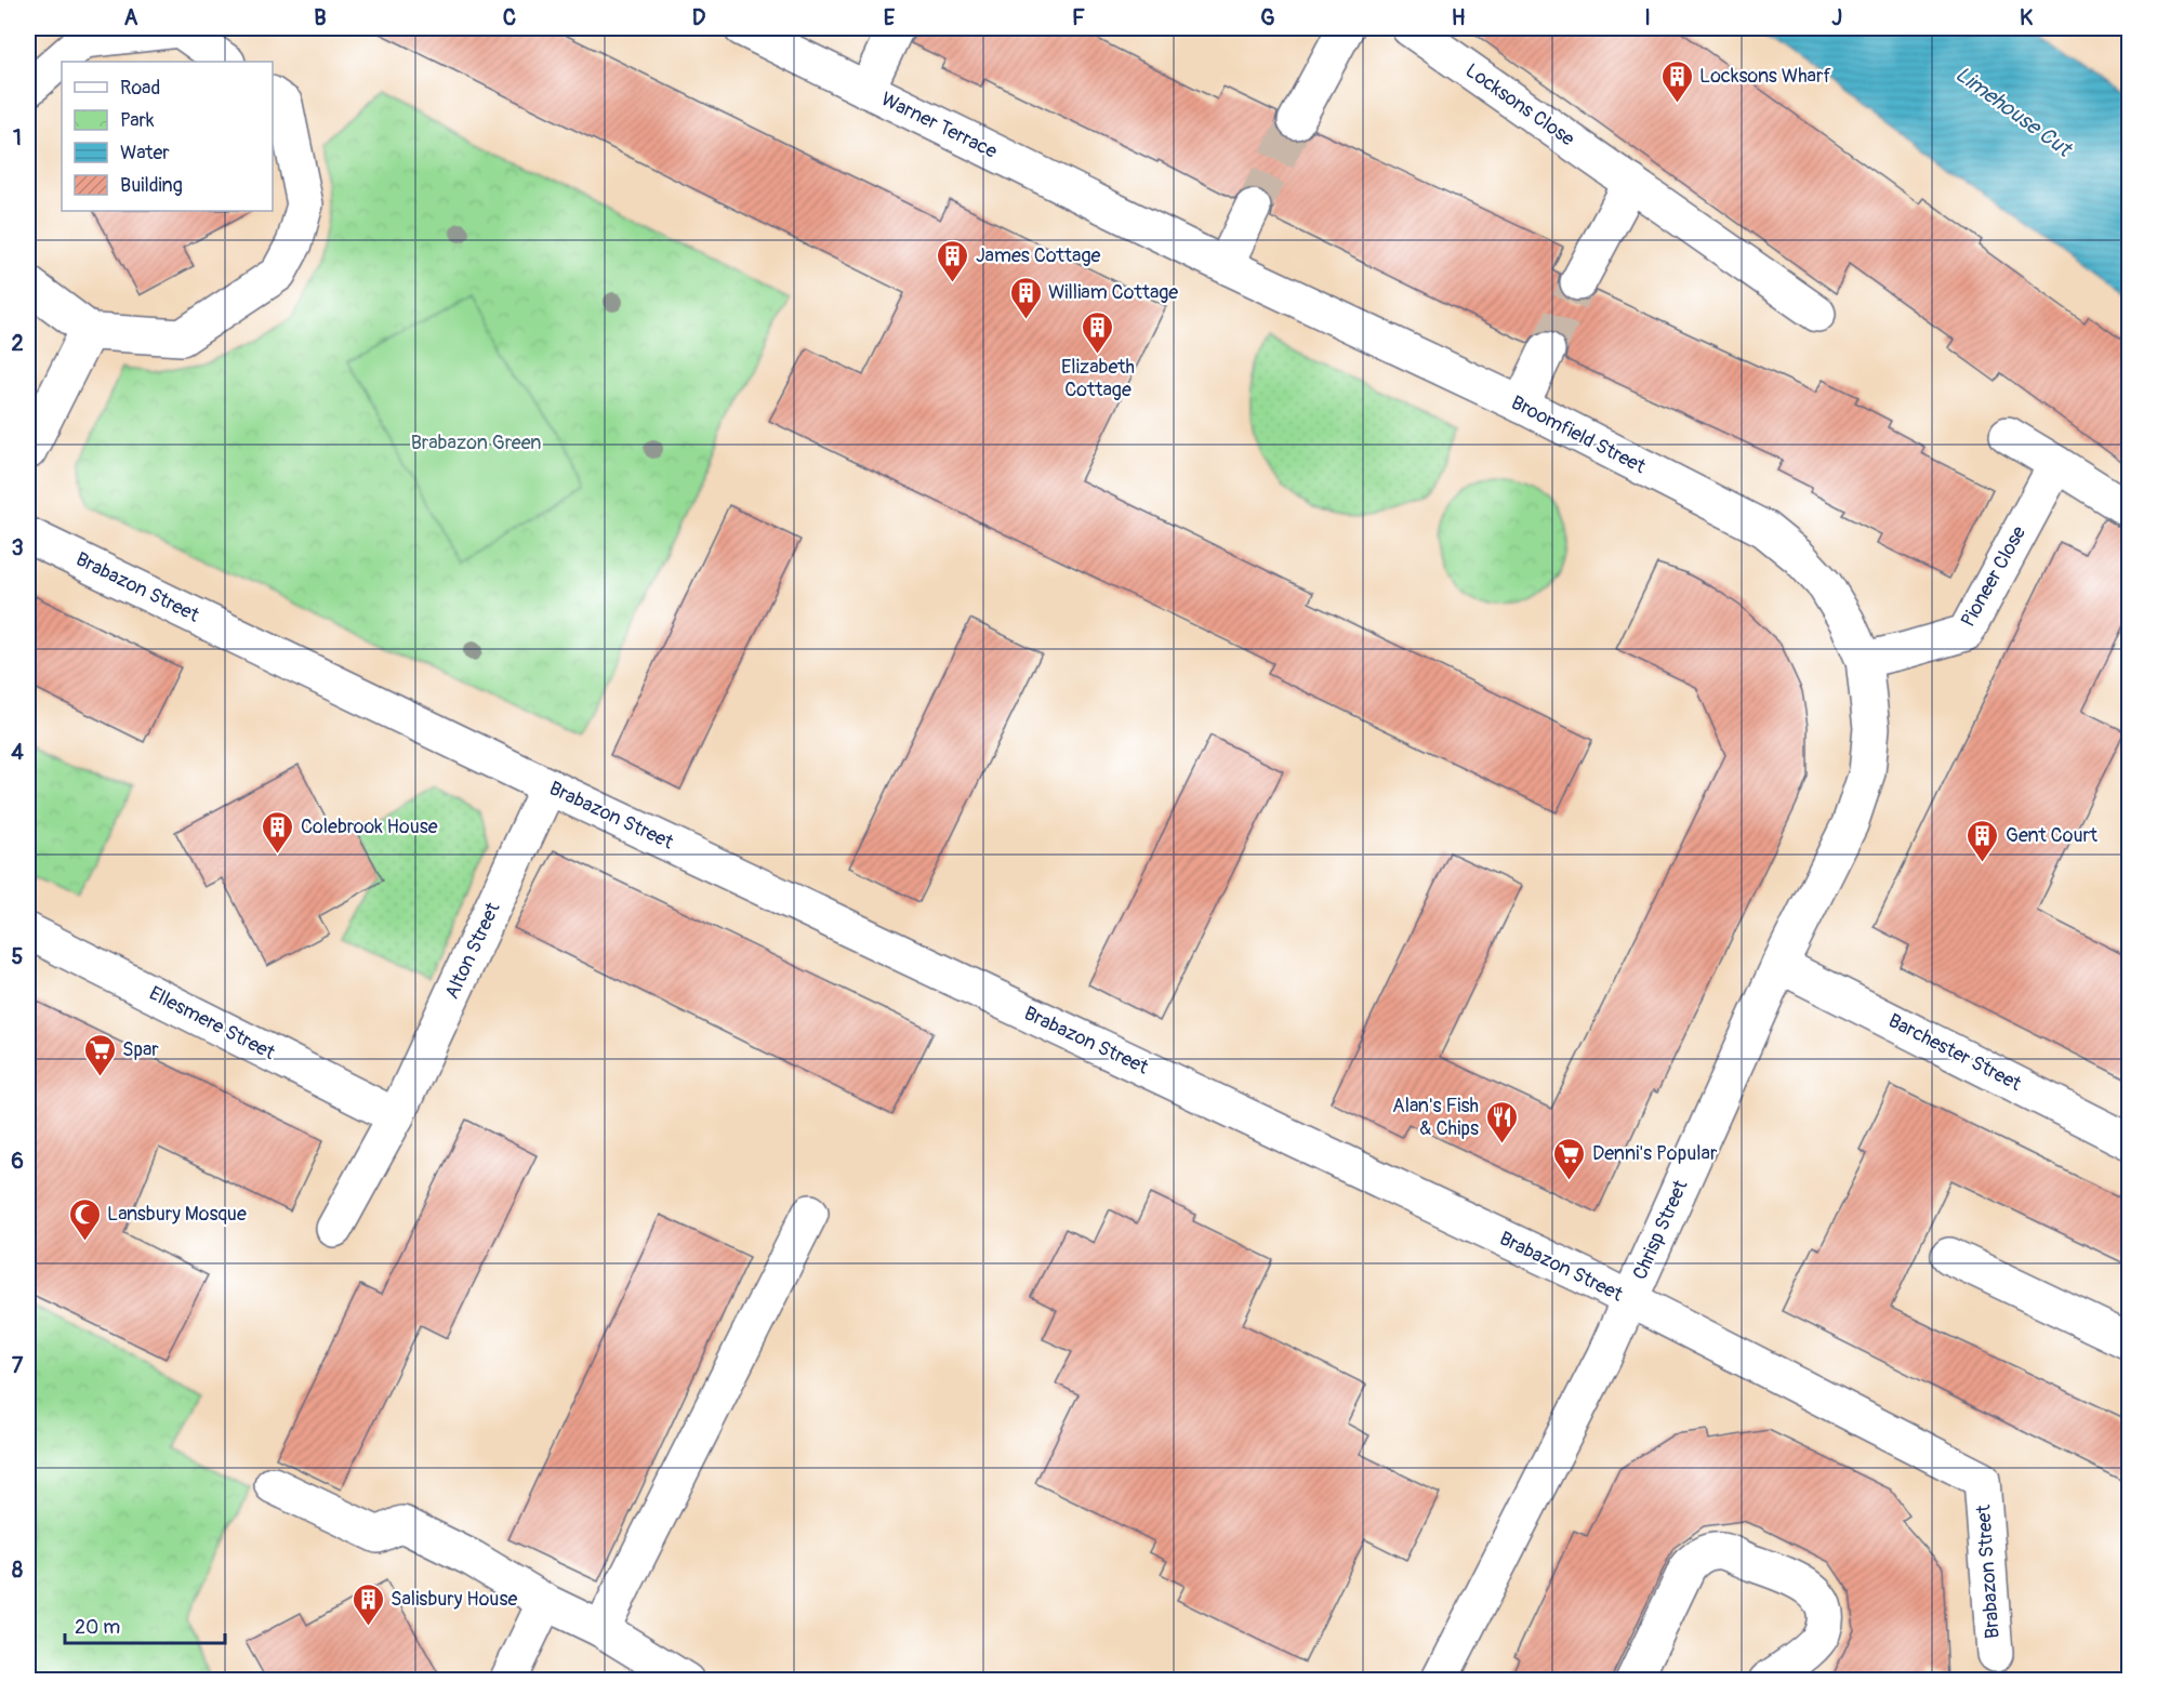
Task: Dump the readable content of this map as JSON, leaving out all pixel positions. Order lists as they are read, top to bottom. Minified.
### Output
{"streets":{"street":["Locksons Close","Warner Terrace","Broomfield Street","Pioneer Close","Brabazon Street","Alton Street","Ellesmere Street","Barchester Street","Chrisp Street"]},"crossings":[["Warner Terrace","Broomfield Street"],["Broomfield Street","Pioneer Close"],["Broomfield Street","Chrisp Street"],["Brabazon Street","Alton Street"],["Brabazon Street","Chrisp Street"],["Alton Street","Ellesmere Street"],["Barchester Street","Chrisp Street"]],"water":["Limehouse Cut"],"parks":["Brabazon Green"],"places":{"building":["Locksons Wharf","James Cottage","William Cottage","Elizabeth Cottage","Colebrook House","Gent Court","Salisbury House"],"supermarket":["Spar","Denni's Popular"],"restaurant":["Alan's Fish & Chips"],"mosque":["Lansbury Mosque"]},"legend":["Road","Park","Water","Building"],"scale_bar":"20 m","grid":{"columns":["A","B","C","D","E","F","G","H","I","J","K"],"rows":["1","2","3","4","5","6","7","8"]}}
